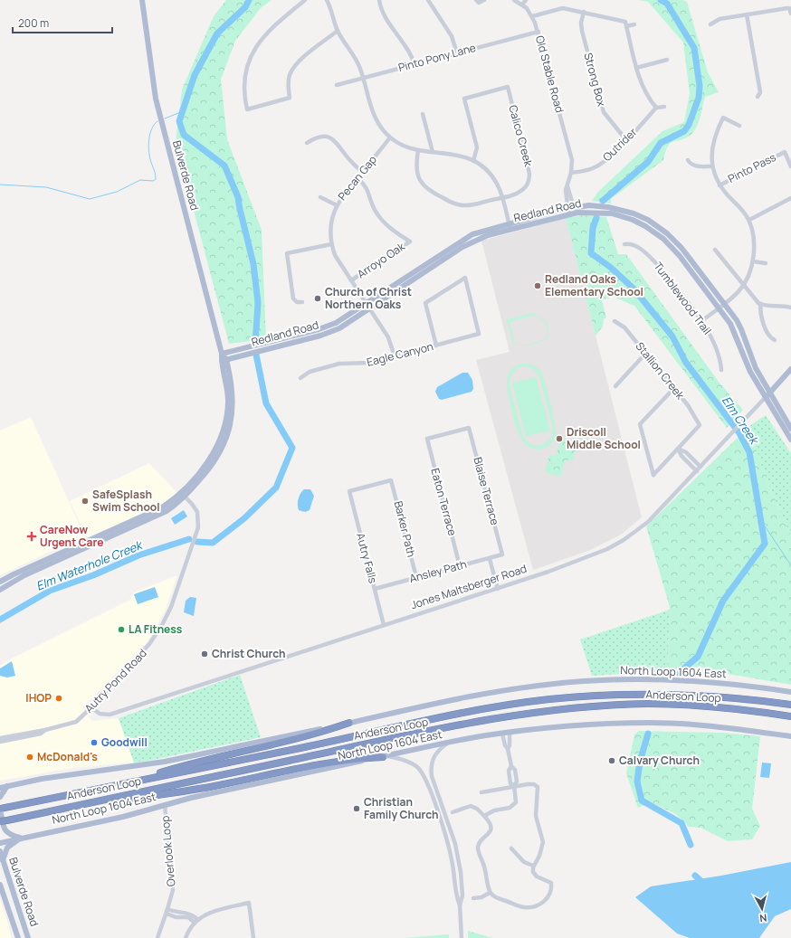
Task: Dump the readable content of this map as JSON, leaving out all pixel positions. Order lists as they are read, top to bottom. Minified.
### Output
{"streets":{"highway":["Anderson Loop"],"main road":["Bulverde Road","Redland Road","Jones Maltsberger Road","North Loop 1604 East"],"street":["Pinto Pony Lane","Old Stable Road","Strong Box","Calico Creek","Outrider","Pinto Pass","Pecan Gap","Arroyo Oak","Tumblewood Trail","Eagle Canyon","Stallion Creek","Blaise Terrace","Eaton Terrace","Barker Path","Autry Falls","Ansley Path","Autry Pond Road","Overlook Loop"]},"crossings":[["Pinto Pony Lane","Old Stable Road"],["Old Stable Road","Outrider"],["Old Stable Road","Redland Road"],["Strong Box","Outrider"],["Bulverde Road","Redland Road"],["Bulverde Road","Autry Pond Road"],["Pecan Gap","Redland Road"],["Pecan Gap","Arroyo Oak"],["Pecan Gap","Eagle Canyon"],["Redland Road","Jones Maltsberger Road"],["Blaise Terrace","Eaton Terrace"],["Blaise Terrace","Ansley Path"],["Eaton Terrace","Ansley Path"],["Barker Path","Autry Falls"],["Barker Path","Ansley Path"],["Autry Falls","Ansley Path"],["Autry Falls","Jones Maltsberger Road"],["Jones Maltsberger Road","Autry Pond Road"],["North Loop 1604 East","Overlook Loop"]],"water":["Elm Creek","Elm Waterhole Creek"],"places":{"other":["Redland Oaks Elementary School","Church of Christ Northern Oaks","Driscoll Middle School","SafeSplash Swim School","LA Fitness","Christ Church","IHOP","Goodwill","McDonald's","Calvary Church","Christian Family Church"],"health":["CareNow Urgent Care"]},"scale_bar":"200 m","north":"bottom"}
